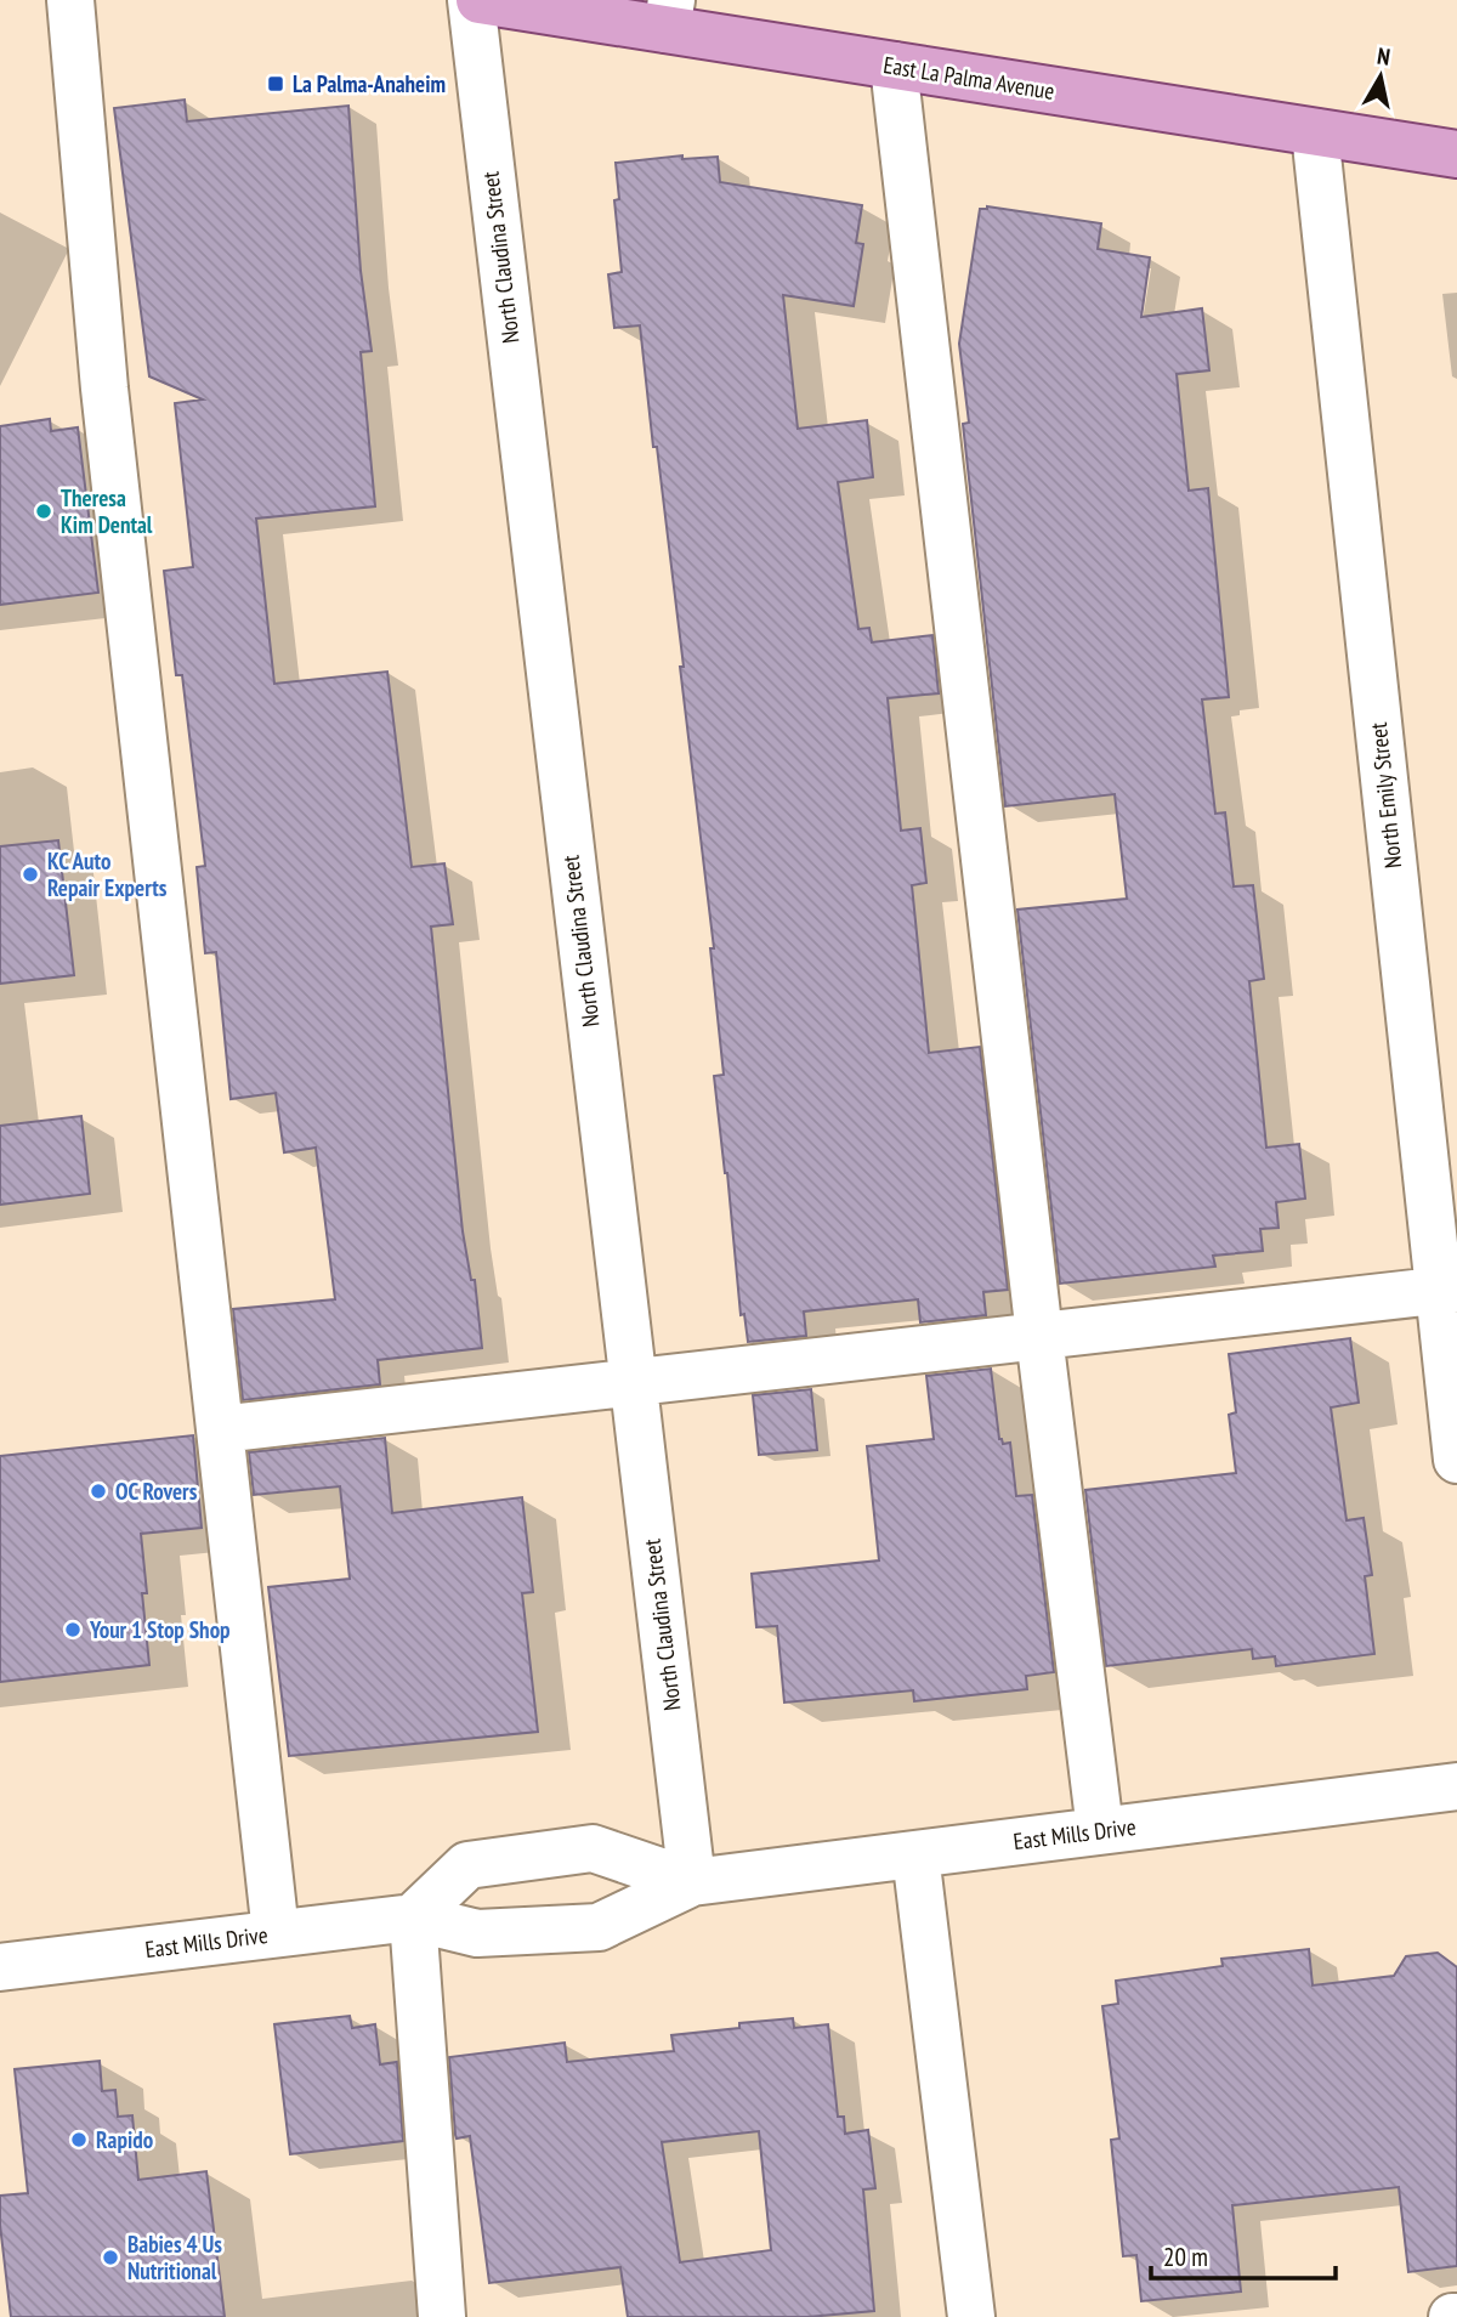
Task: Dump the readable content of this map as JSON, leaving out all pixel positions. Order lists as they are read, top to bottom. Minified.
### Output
{"streets":{"main road":["East La Palma Avenue"],"street":["North Claudina Street","North Emily Street","East Mills Drive"]},"crossings":[["East La Palma Avenue","North Emily Street"],["North Claudina Street","East Mills Drive"]],"places":{"transit":["La Palma-Anaheim"],"other":["Theresa Kim Dental","KC Auto Repair Experts","OC Rovers","Your 1 Stop Shop","Rapido","Babies 4 Us Nutritional"]},"scale_bar":"20 m","north":"top"}
